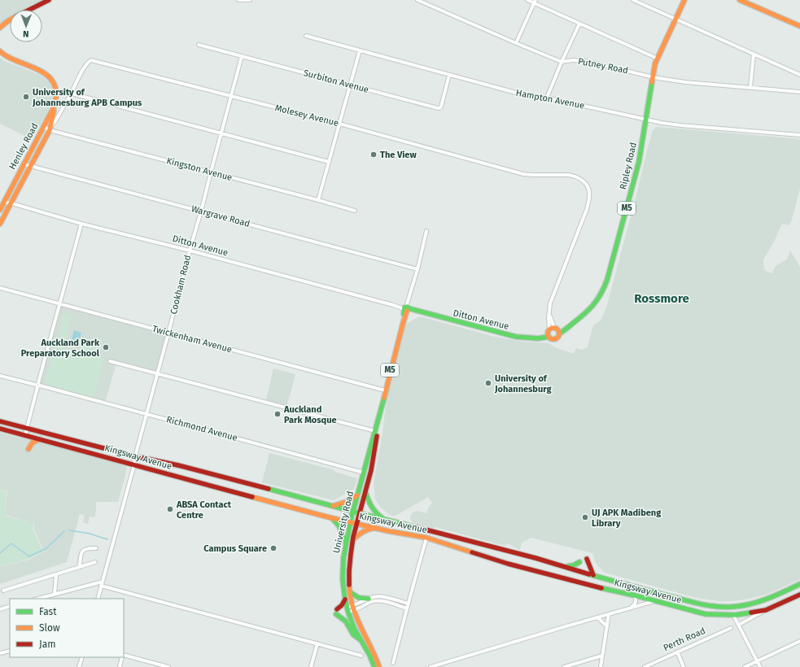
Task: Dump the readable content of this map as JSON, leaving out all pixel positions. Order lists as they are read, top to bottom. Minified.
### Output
{"streets":{"main road":["Henley Road","Ripley Road","M5","Ditton Avenue","Kingsway Avenue","University Road"],"street":["Putney Road","Surbiton Avenue","Hampton Avenue","Molesey Avenue","Kingston Avenue","Wargrave Road","Cookham Road","Twickenham Avenue","Richmond Avenue","Perth Road"]},"crossings":[["Putney Road","Ripley Road"],["Surbiton Avenue","Hampton Avenue"],["Surbiton Avenue","Cookham Road"],["Hampton Avenue","Ripley Road"],["Molesey Avenue","Henley Road"],["Molesey Avenue","Ripley Road"],["Molesey Avenue","Ditton Avenue"],["Molesey Avenue","Cookham Road"],["Henley Road","Kingston Avenue"],["Henley Road","Wargrave Road"],["Henley Road","Ditton Avenue"],["Ripley Road","Ditton Avenue"],["Kingston Avenue","Cookham Road"],["M5","University Road"],["Wargrave Road","Cookham Road"],["Wargrave Road","University Road"],["Ditton Avenue","Cookham Road"],["Ditton Avenue","University Road"],["Cookham Road","Twickenham Avenue"],["Cookham Road","Richmond Avenue"],["Cookham Road","Kingsway Avenue"],["Twickenham Avenue","University Road"],["Richmond Avenue","University Road"],["Kingsway Avenue","University Road"]],"districts":["Rossmore"],"places":["University of Johannesburg APB Campus","The View","Auckland Park Preparatory School","University of Johannesburg","Auckland Park Mosque","ABSA Contact Centre","UJ APK Madibeng Library","Campus Square"],"legend":["Fast","Slow","Jam"],"north":"bottom"}
